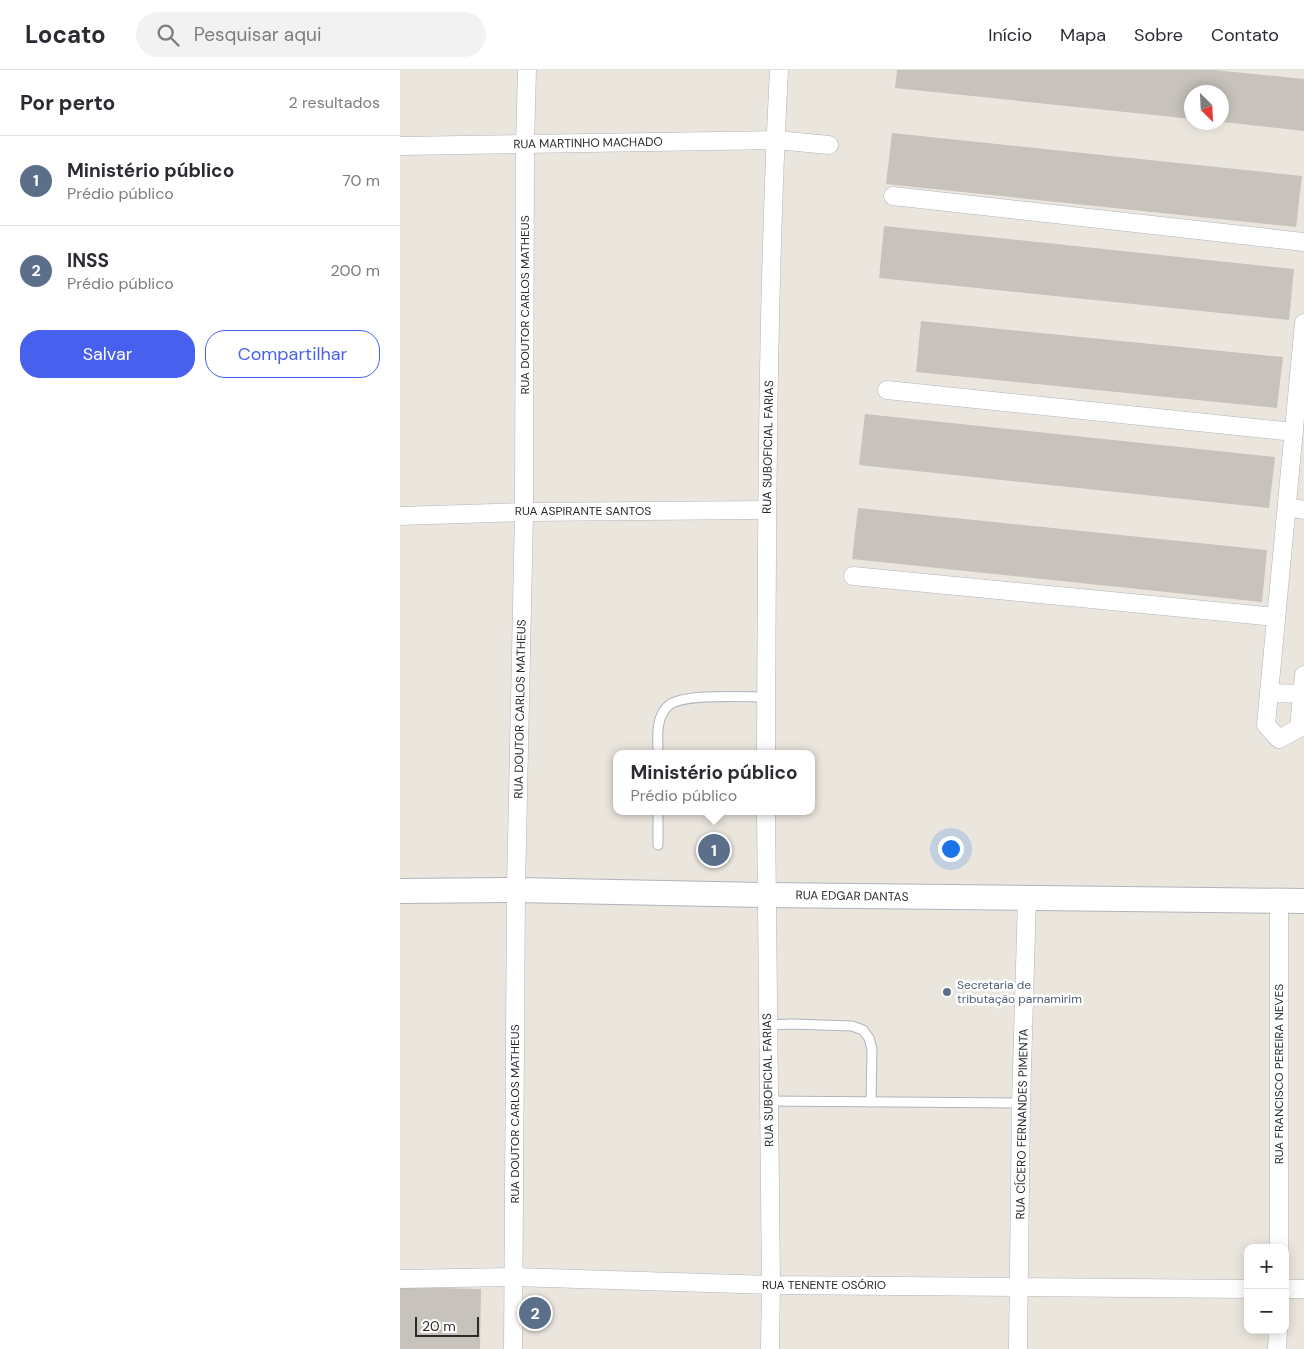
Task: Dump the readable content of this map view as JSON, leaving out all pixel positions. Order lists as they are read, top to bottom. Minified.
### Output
{"streets":{"main road":["RUA EDGAR DANTAS"],"street":["RUA MARTINHO MACHADO","RUA DOUTOR CARLOS MATHEUS","RUA SUBOFICIAL FARIAS","RUA ASPIRANTE SANTOS","RUA FRANCISCO PEREIRA NEVES","RUA CÍCERO FERNANDES PIMENTA","RUA TENENTE OSÓRIO"]},"crossings":[["RUA MARTINHO MACHADO","RUA DOUTOR CARLOS MATHEUS"],["RUA MARTINHO MACHADO","RUA SUBOFICIAL FARIAS"],["RUA DOUTOR CARLOS MATHEUS","RUA ASPIRANTE SANTOS"],["RUA DOUTOR CARLOS MATHEUS","RUA EDGAR DANTAS"],["RUA DOUTOR CARLOS MATHEUS","RUA TENENTE OSÓRIO"],["RUA SUBOFICIAL FARIAS","RUA ASPIRANTE SANTOS"],["RUA SUBOFICIAL FARIAS","RUA EDGAR DANTAS"],["RUA SUBOFICIAL FARIAS","RUA TENENTE OSÓRIO"],["RUA EDGAR DANTAS","RUA FRANCISCO PEREIRA NEVES"],["RUA EDGAR DANTAS","RUA CÍCERO FERNANDES PIMENTA"],["RUA CÍCERO FERNANDES PIMENTA","RUA TENENTE OSÓRIO"]],"places":["Secretaria de tributação parnamirim"],"scale_bar":"20 m","north":"bottom right","page":{"header":"Locato","search":"Pesquisar aqui","nav":["Início","Mapa","Sobre","Contato"],"heading":["Por perto","2 resultados"],"list":[{"mark":"1","name":"Ministério público","note":"Prédio público","value":"70 m"},{"mark":"2","name":"INSS","note":"Prédio público","value":"200 m"}],"buttons":["Salvar","Compartilhar"],"popup":["Ministério público","Prédio público"],"pins":["1","2"],"map_buttons":["+","−"],"scale":"20 m"}}
